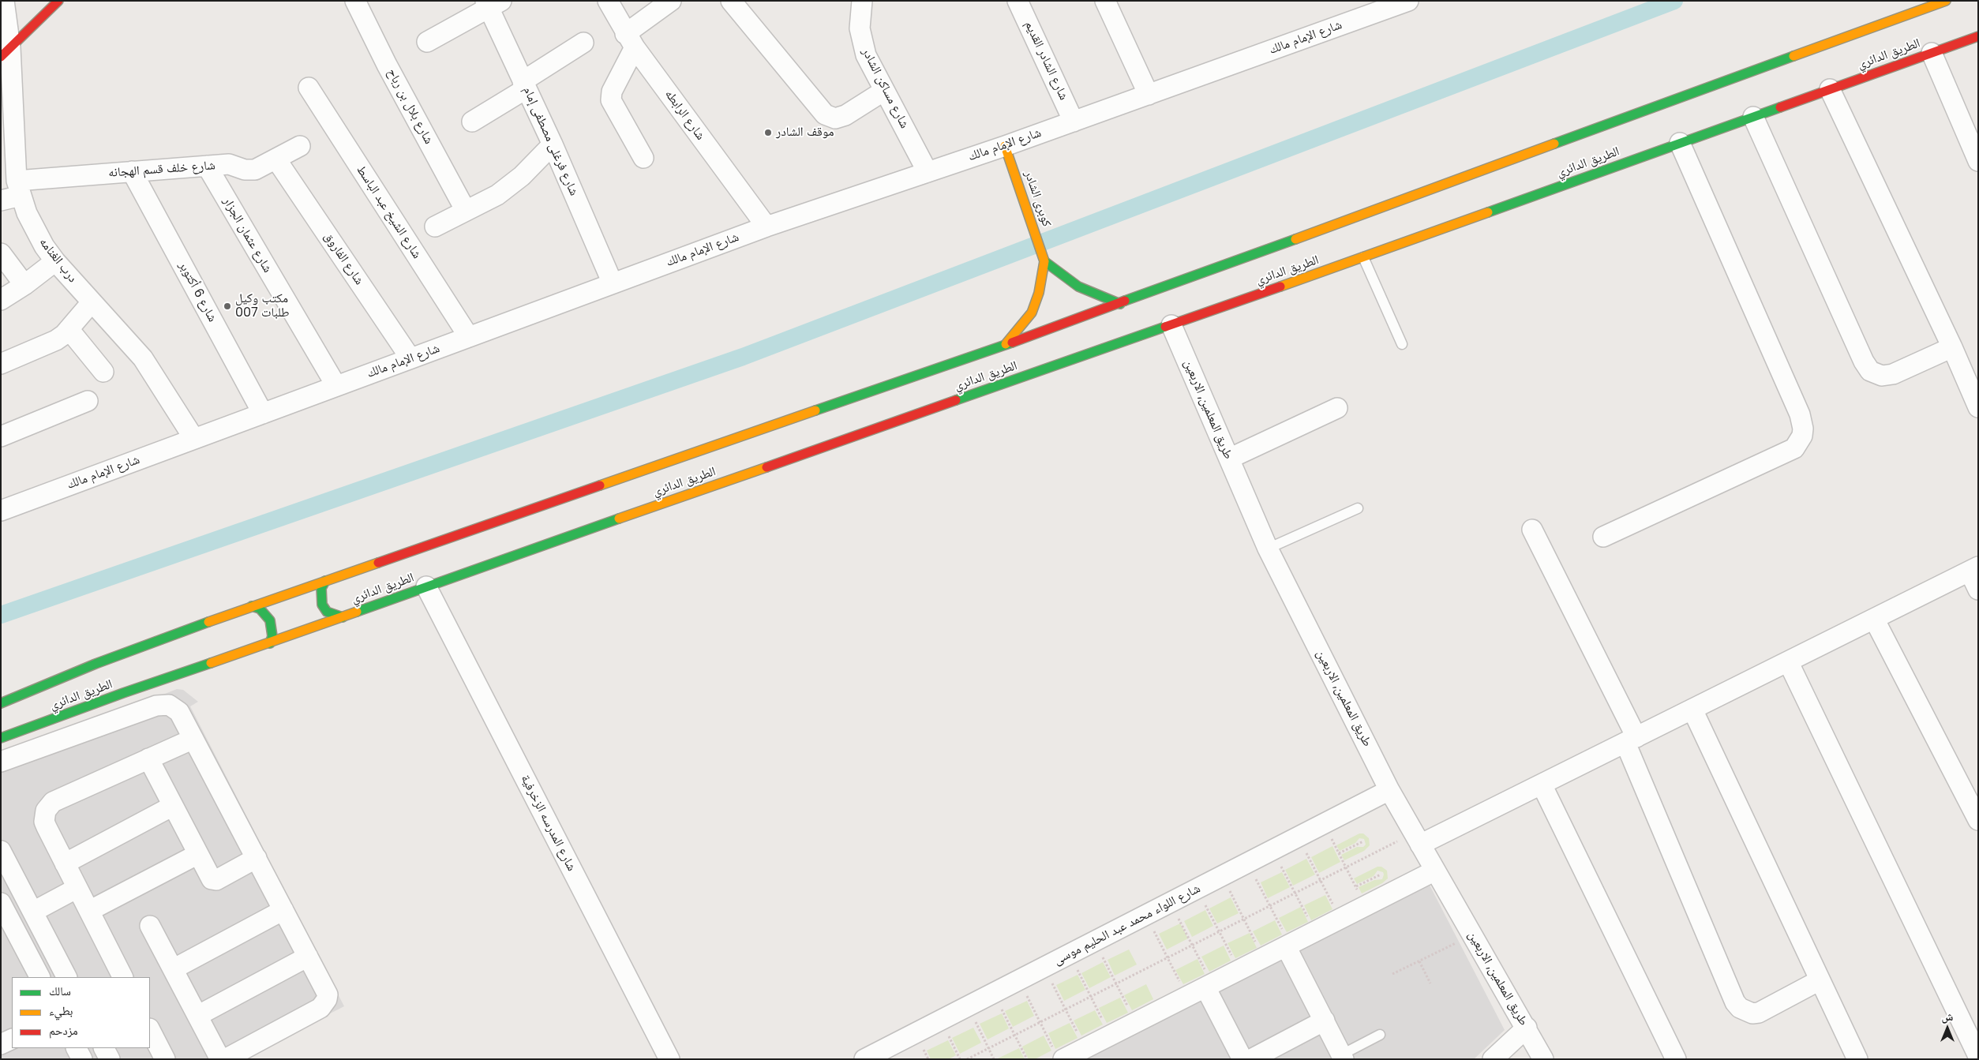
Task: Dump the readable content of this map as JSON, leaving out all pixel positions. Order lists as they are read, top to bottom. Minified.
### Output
{"streets":{"main road":["الطريق الدائري","كوبرى الشادر"],"street":["شارع الإمام مالك","شارع الشادر القديم","شارع مساكن الشادر","شارع بلال بن رباح","شارع الرابطه","شارع فرغلى مصطفى إمام","شارع خلف قسم الهجانه","شارع الشيخ عبد الباسط","شارع عثمان الجزار","شارع الفاروق","درب الغنامه","شارع 6 أكتوبر","طريق المعلمين, الاربعين","شارع المدرسه الزخرفية","شارع اللواء محمد عبد الحليم موسى"]},"crossings":[["شارع الإمام مالك","شارع الشادر القديم"],["شارع الإمام مالك","شارع مساكن الشادر"],["شارع الإمام مالك","شارع الرابطه"],["شارع الإمام مالك","شارع فرغلى مصطفى إمام"],["شارع الإمام مالك","كوبرى الشادر"],["شارع الإمام مالك","شارع الشيخ عبد الباسط"],["شارع الإمام مالك","شارع عثمان الجزار"],["شارع الإمام مالك","شارع الفاروق"],["شارع الإمام مالك","درب الغنامه"],["شارع الإمام مالك","شارع 6 أكتوبر"],["الطريق الدائري","كوبرى الشادر"],["الطريق الدائري","طريق المعلمين, الاربعين"],["الطريق الدائري","شارع المدرسه الزخرفية"],["شارع خلف قسم الهجانه","شارع عثمان الجزار"],["شارع خلف قسم الهجانه","شارع الفاروق"],["شارع خلف قسم الهجانه","درب الغنامه"],["شارع خلف قسم الهجانه","شارع 6 أكتوبر"],["طريق المعلمين, الاربعين","شارع اللواء محمد عبد الحليم موسى"]],"places":["موقف الشادر","مكتب وكيل طلبات 007"],"legend":["سالك","بطيء","مزدحم"],"north":"top"}
